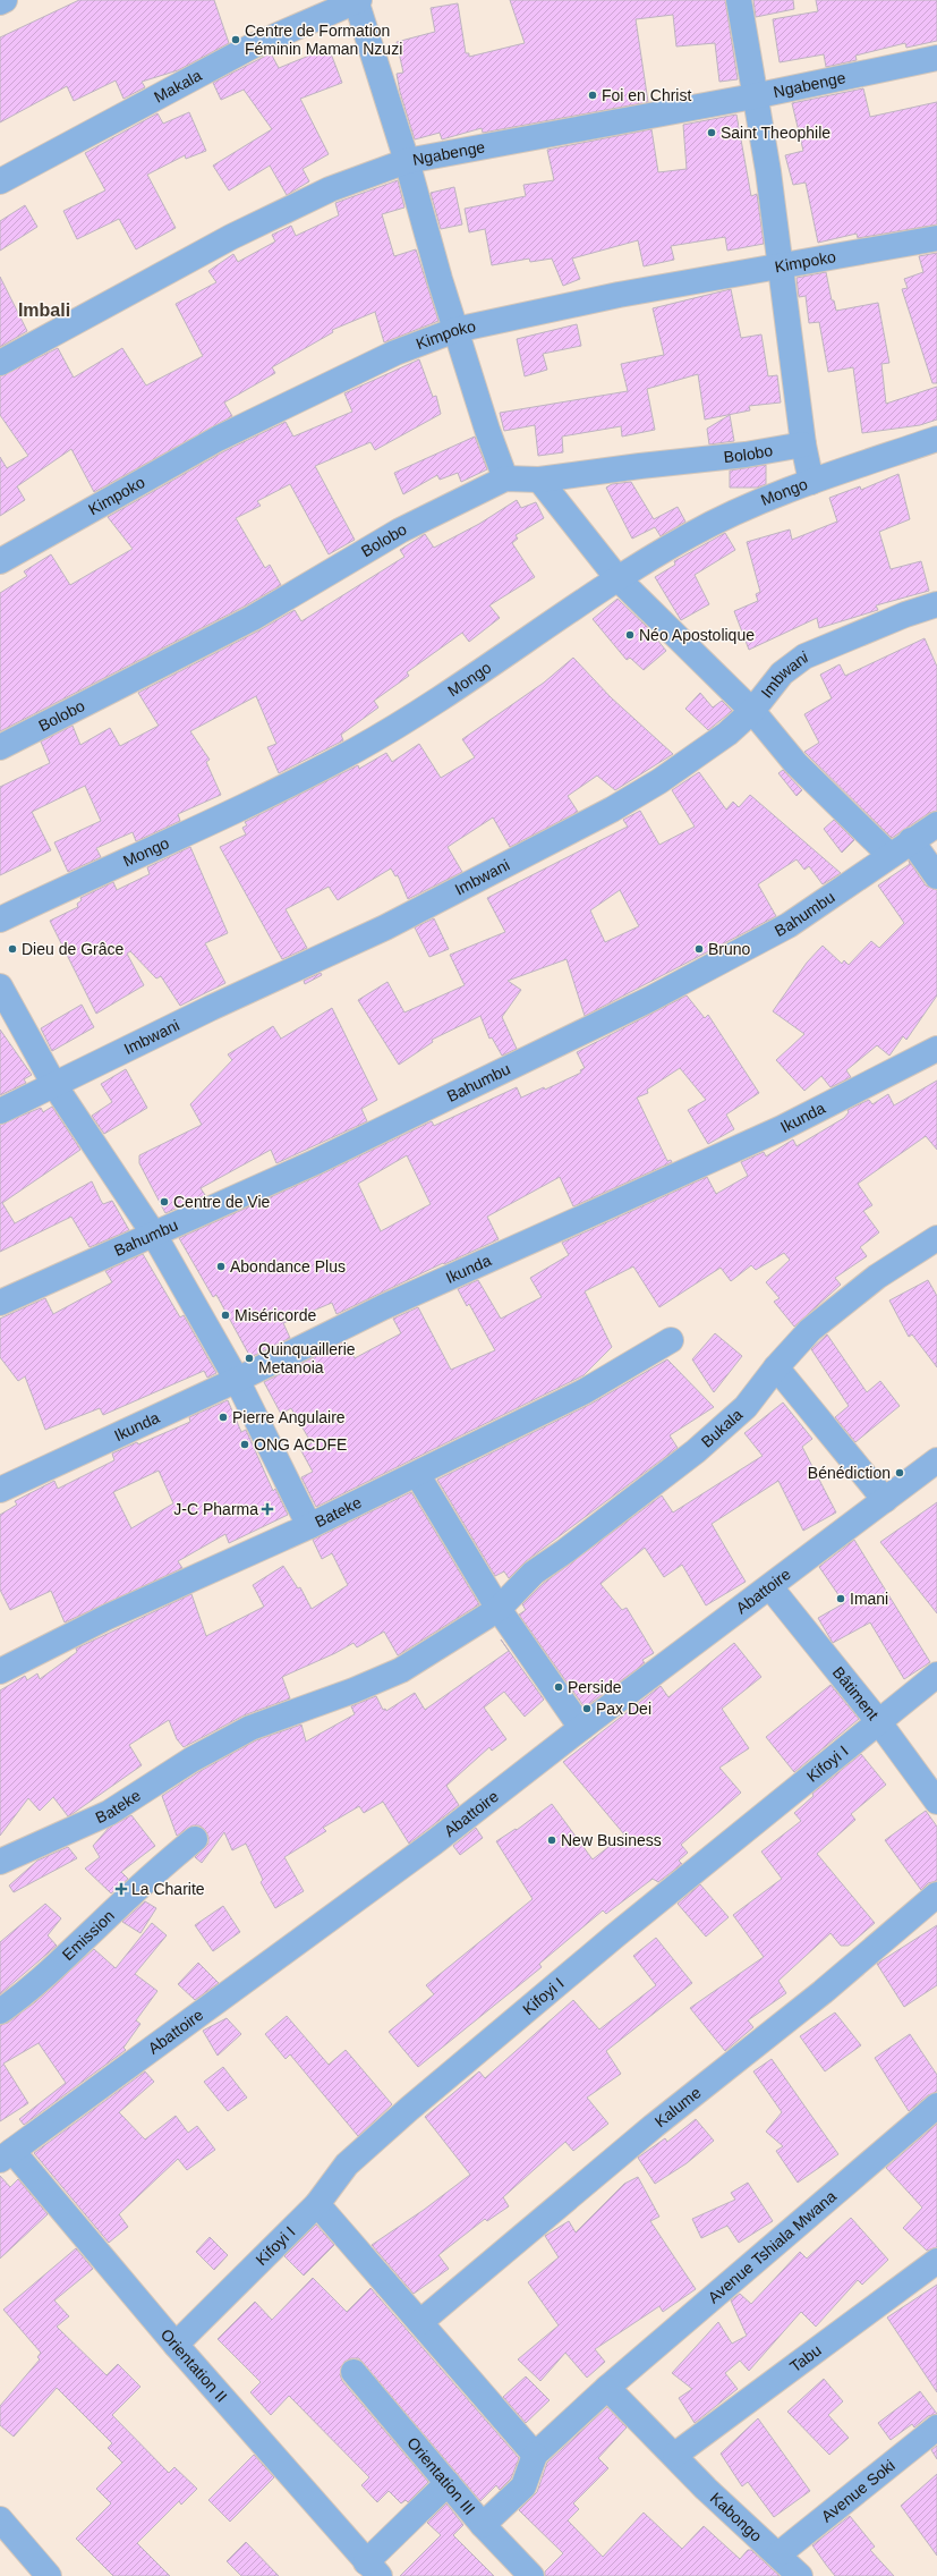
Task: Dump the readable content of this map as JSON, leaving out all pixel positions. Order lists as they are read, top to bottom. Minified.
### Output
{"streets":{"street":["Ngabenge","Makala","Kimpoko","Bolobo","Mongo","Imbwani","Bahumbu","Ikunda","Bukala","Bateke","Abattoire","Bâtiment","Kifoyi I","Emission","Kalume","Avenue Tshiala Mwana","Tabu","Orientation II","Orientation III","Avenue Soki","Kabongo"]},"crossings":[["Bukala","Bateke"],["Abattoire","Bâtiment"],["Abattoire","Orientation II"],["Bâtiment","Kifoyi I"],["Kifoyi I","Orientation II"],["Avenue Tshiala Mwana","Kabongo"],["Tabu","Kabongo"],["Avenue Soki","Kabongo"]],"districts":["Imbali"],"places":{"other":["Centre de Formation Féminin Maman Nzuzi","Foi en Christ","Saint Theophile","Néo Apostolique","Dieu de Grâce","Bruno","Centre de Vie","Abondance Plus","Miséricorde","Quinquaillerie Metanoia","Pierre Angulaire","ONG ACDFE","Bénédiction","Imani","Perside","Pax Dei","New Business"],"health":["J-C Pharma","La Charite"]}}
